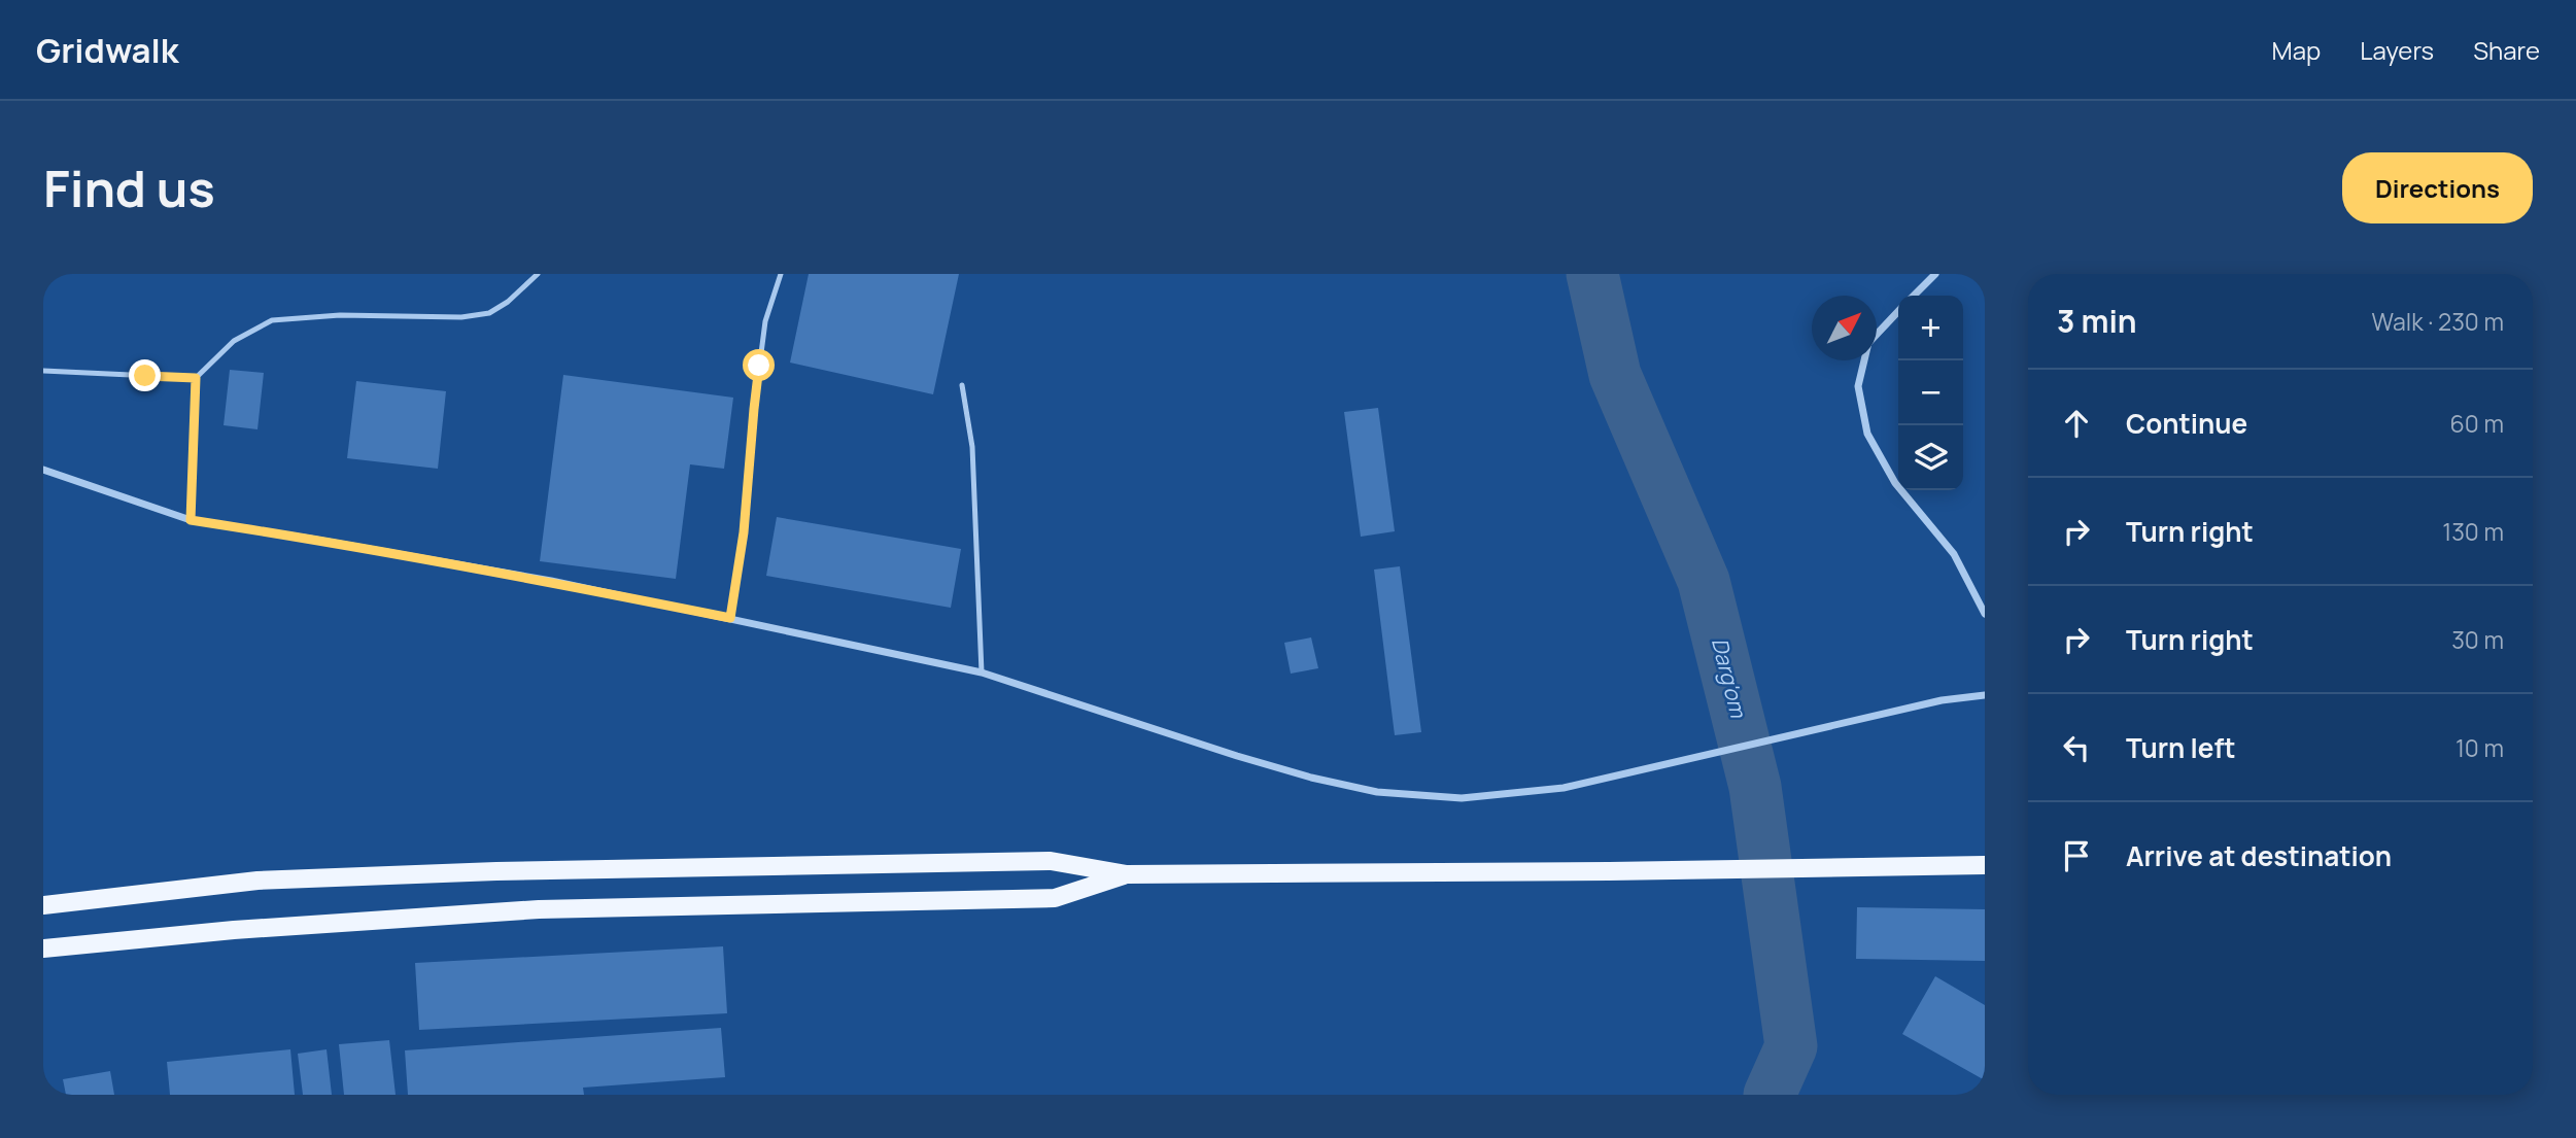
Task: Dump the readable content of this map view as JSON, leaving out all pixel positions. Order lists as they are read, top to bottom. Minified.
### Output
{"water":["Darg'om"],"north":"top right","page":{"header":"Gridwalk","nav":["Map","Layers","Share"],"buttons":"Directions","title":"Find us","heading":["3 min","Walk · 230 m"],"map_buttons":["+","−"],"list":[["Continue","60 m"],["Turn right","130 m"],["Turn right","30 m"],["Turn left","10 m"],"Arrive at destination"]}}
